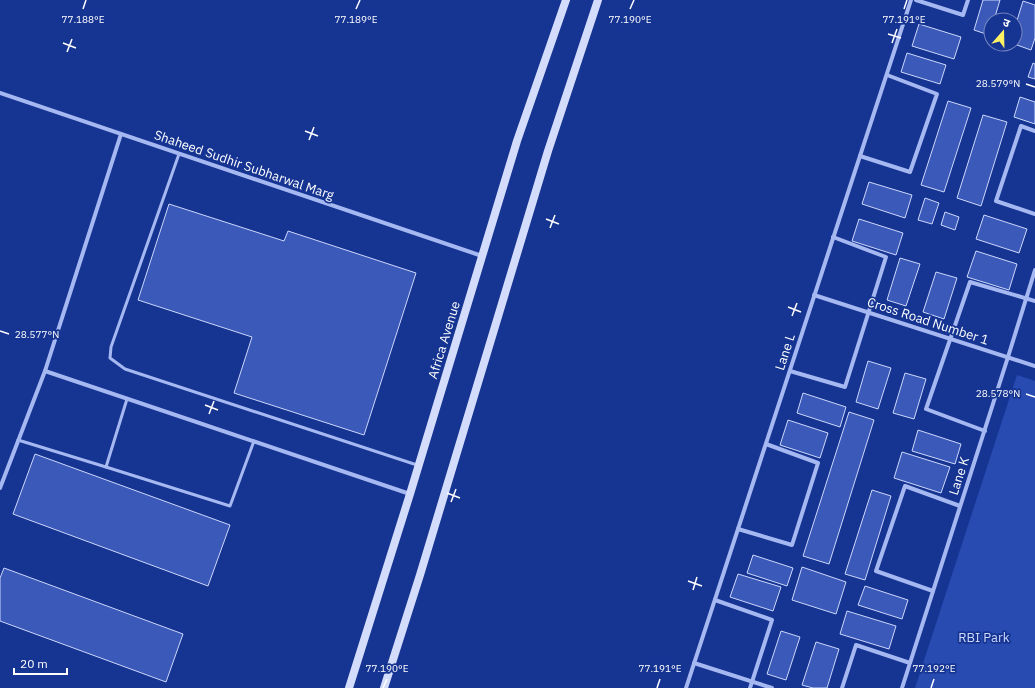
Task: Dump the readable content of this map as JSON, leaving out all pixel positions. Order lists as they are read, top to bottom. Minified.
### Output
{"streets":{"main road":["Africa Avenue"],"street":["Shaheed Sudhir Subharwal Marg","Cross Road Number 1","Lane L","Lane K"]},"crossings":[["Shaheed Sudhir Subharwal Marg","Africa Avenue"],["Cross Road Number 1","Lane L"],["Cross Road Number 1","Lane K"]],"parks":["RBI Park"],"scale_bar":"20 m","north":"top","coordinates":["77.188°E","77.189°E","77.190°E","77.191°E","28.579°N","28.577°N","28.578°N","77.192°E"]}
